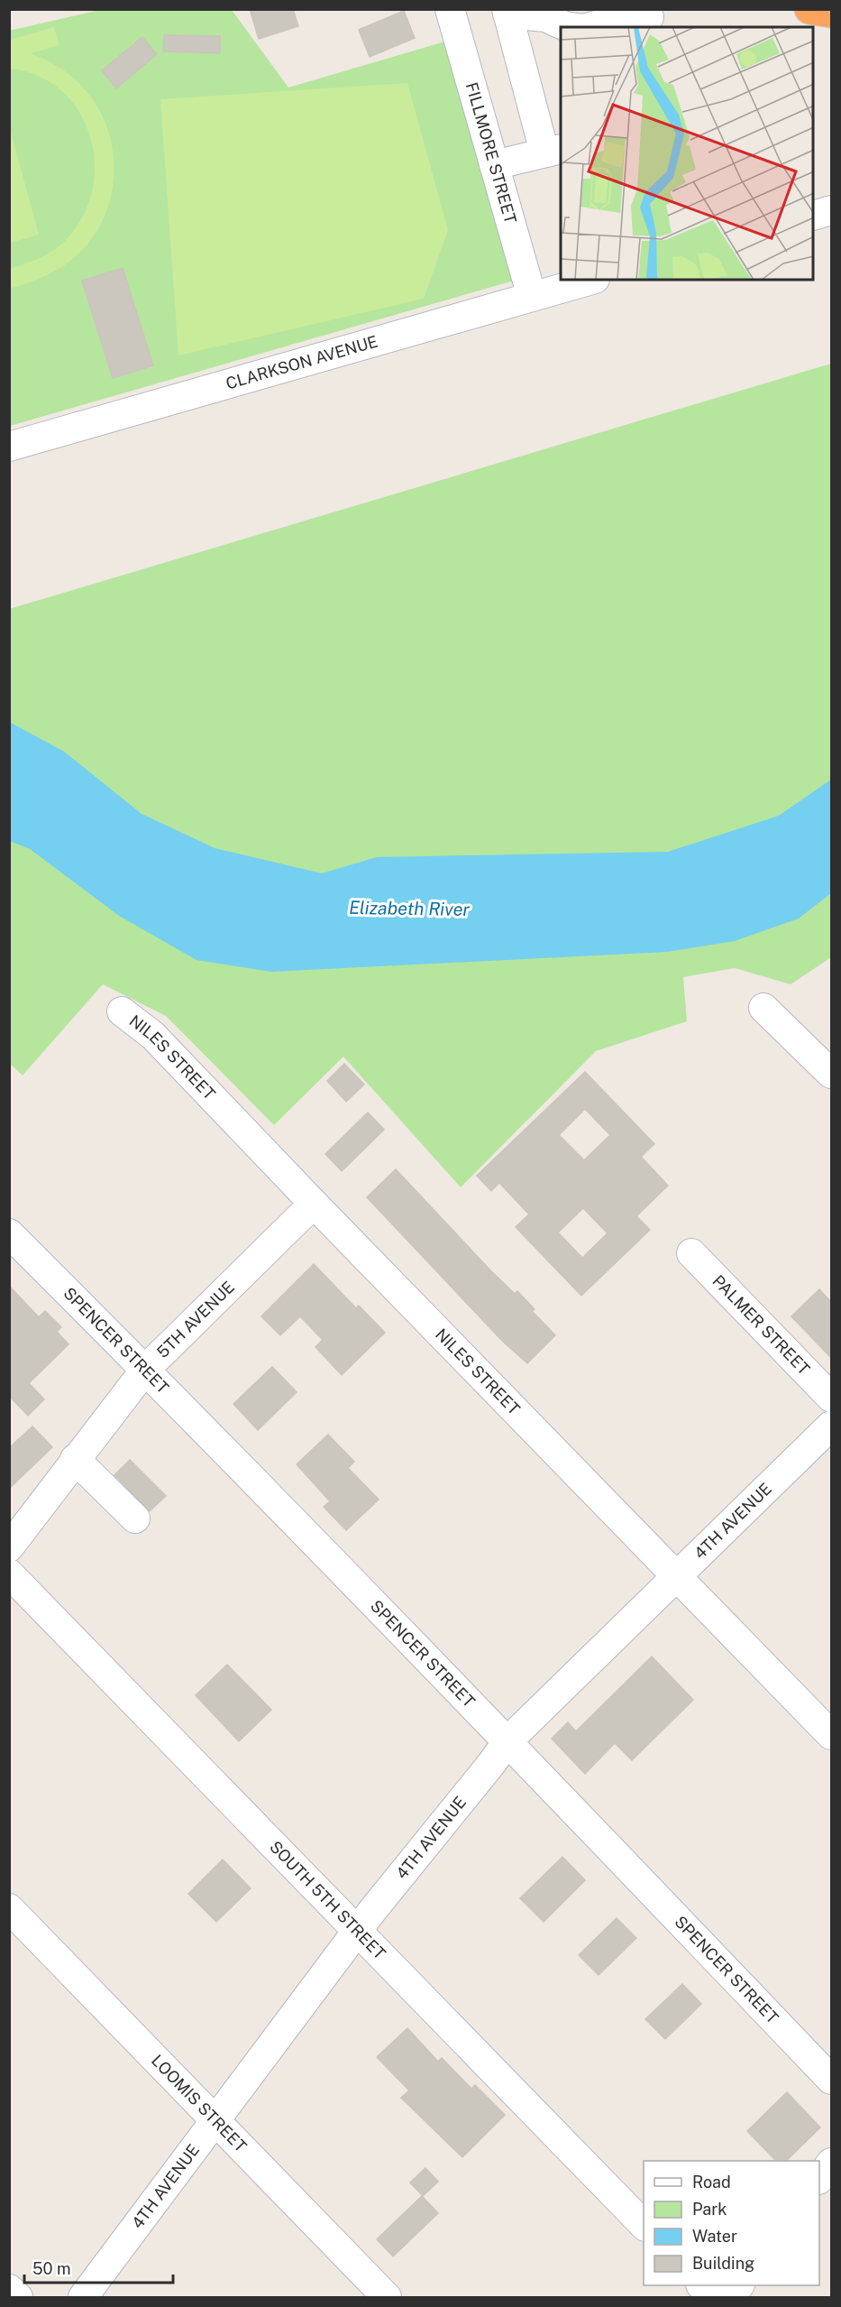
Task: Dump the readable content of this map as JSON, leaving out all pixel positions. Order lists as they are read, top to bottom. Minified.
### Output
{"streets":{"street":["FILLMORE STREET","CLARKSON AVENUE","NILES STREET","5TH AVENUE","PALMER STREET","SPENCER STREET","4TH AVENUE","SOUTH 5TH STREET","LOOMIS STREET"]},"crossings":[["FILLMORE STREET","CLARKSON AVENUE"],["NILES STREET","5TH AVENUE"],["NILES STREET","4TH AVENUE"],["5TH AVENUE","SPENCER STREET"],["SPENCER STREET","4TH AVENUE"],["4TH AVENUE","SOUTH 5TH STREET"],["4TH AVENUE","LOOMIS STREET"]],"water":["Elizabeth River"],"legend":["Road","Park","Water","Building"],"scale_bar":"50 m"}
